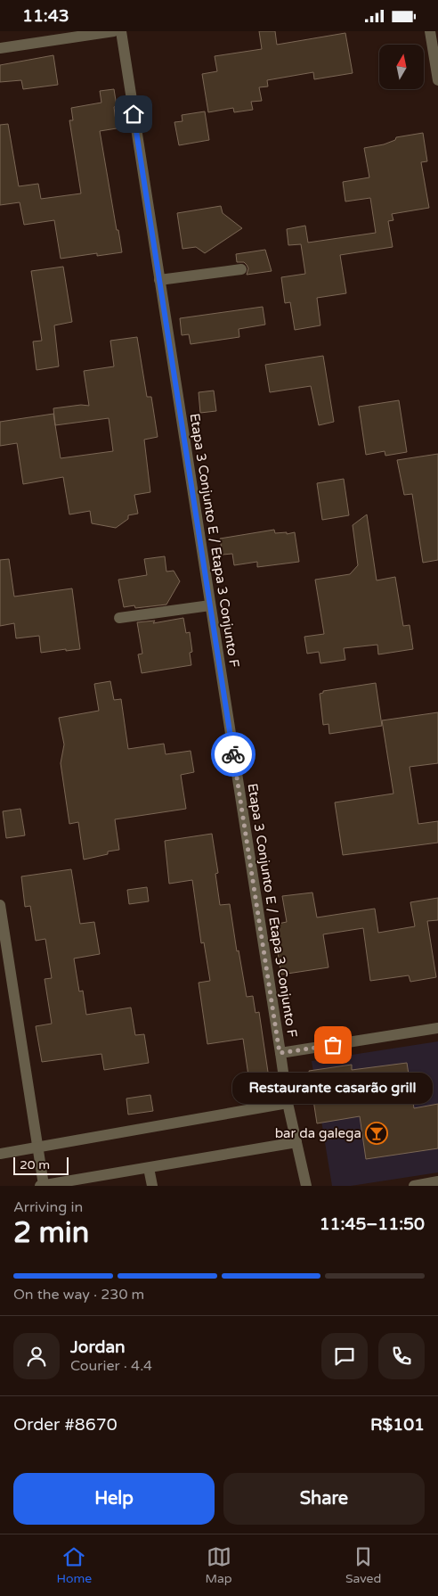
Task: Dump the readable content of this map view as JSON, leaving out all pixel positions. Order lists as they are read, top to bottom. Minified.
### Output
{"streets":{"street":["Etapa 3 Conjunto E / Etapa 3 Conjunto F"]},"places":{"other":["Restaurante casarão grill"],"bar":["bar da galega"]},"scale_bar":"20 m","north":"top","page":{"status":"11:43","bubble":"Restaurante casarão grill","scale":"20 m","heading":["2 min","Arriving in","11:45–11:50"],"panel":["Jordan","Courier · 4.4","Order #8670","R$101"],"bar":"On the way · 230 m","buttons":["Help","Share"],"tabs":["Home","Map","Saved"]}}
